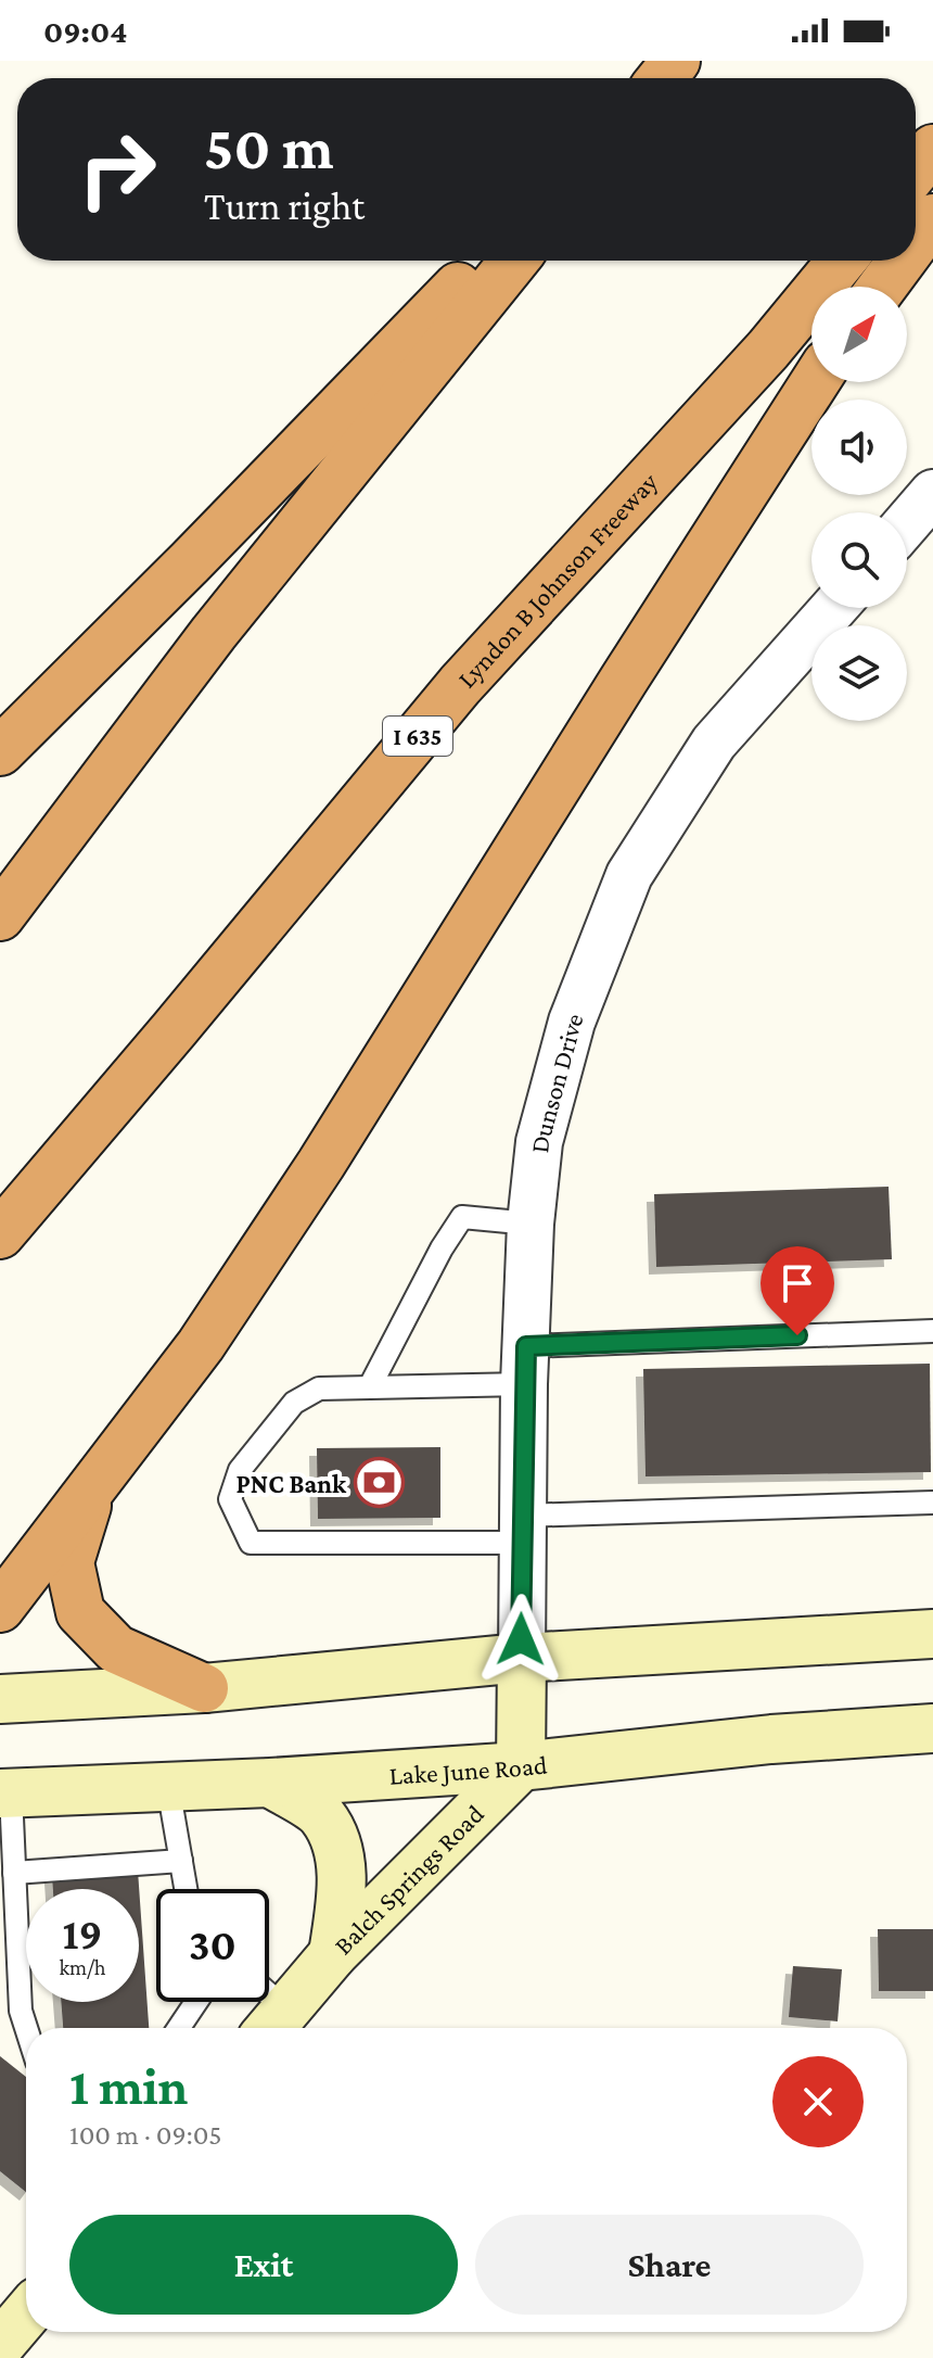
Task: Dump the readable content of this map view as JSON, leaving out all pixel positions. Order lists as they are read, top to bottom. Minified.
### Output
{"streets":{"highway":["Lyndon B Johnson Freeway","I 635"],"main road":["Lake June Road","Balch Springs Road"],"street":["Dunson Drive"]},"crossings":[["Lake June Road","Balch Springs Road"]],"places":{"bank":["PNC Bank"]},"north":"top right","page":{"status":"09:04","turn":["50 m","Turn right"],"speed":"19 km/h","limit":"30","heading":["1 min","100 m · 09:05"],"buttons":["Exit","Share"]}}
